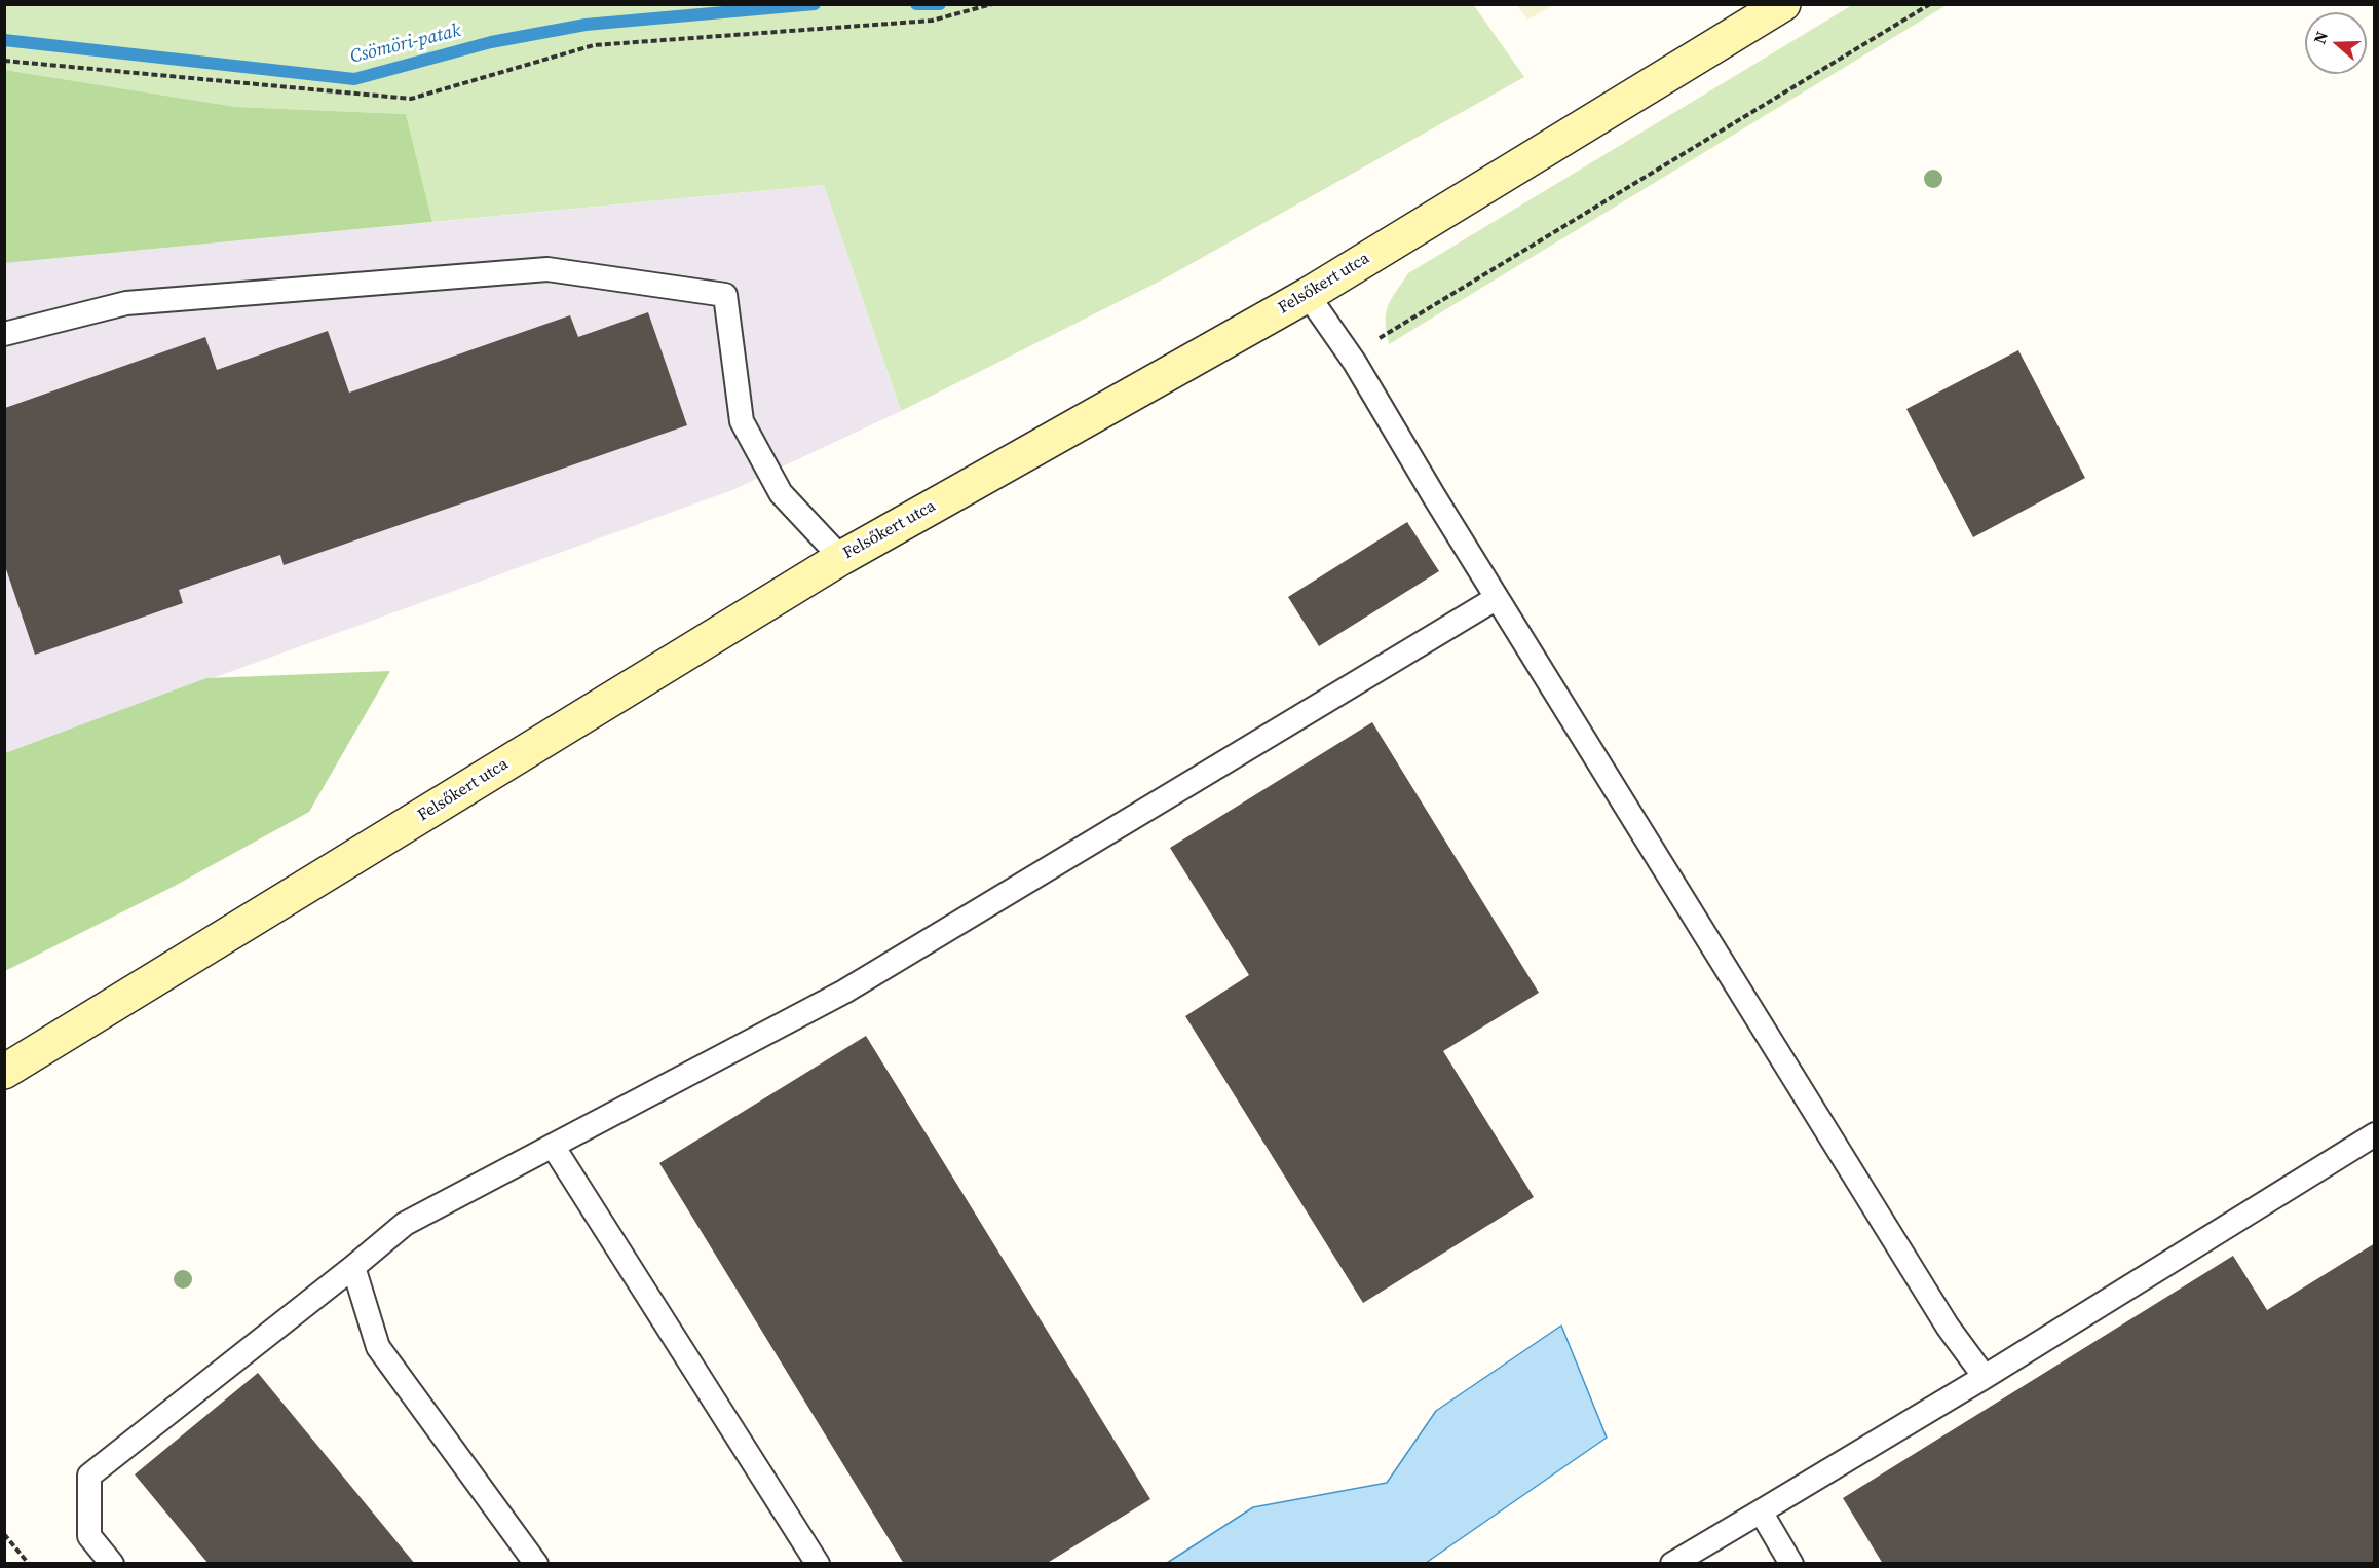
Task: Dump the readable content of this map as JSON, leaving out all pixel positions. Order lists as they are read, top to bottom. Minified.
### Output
{"streets":{"street":["Felsőkert utca"]},"water":["Csömöri-patak"],"north":"left"}
